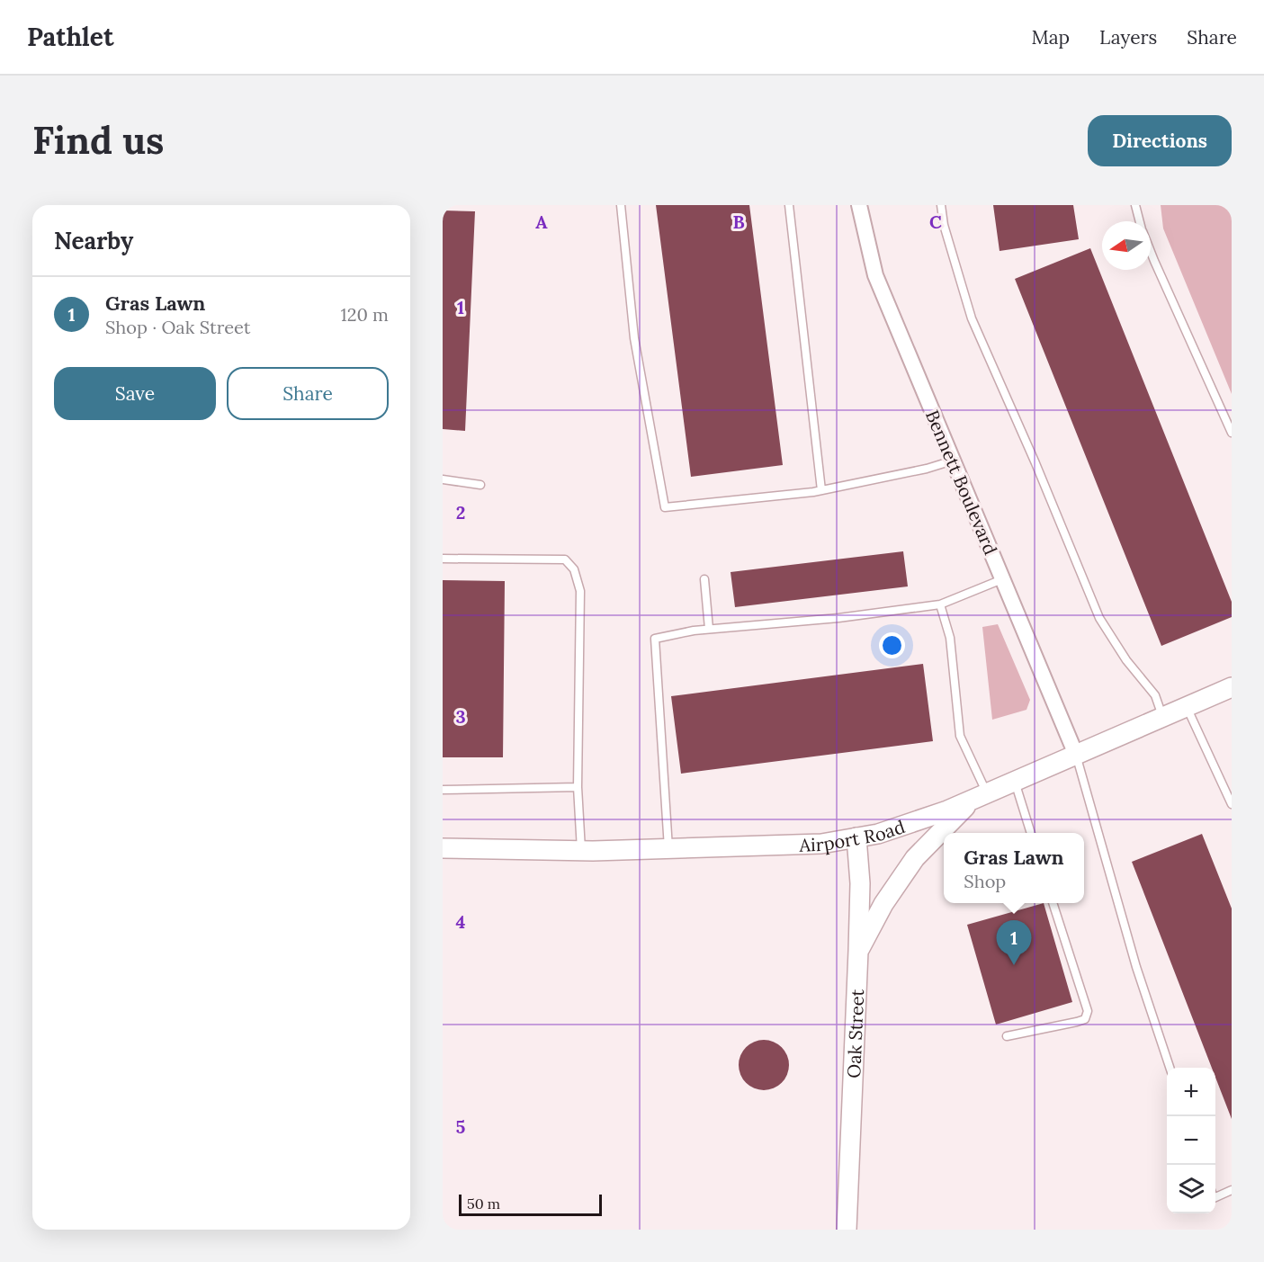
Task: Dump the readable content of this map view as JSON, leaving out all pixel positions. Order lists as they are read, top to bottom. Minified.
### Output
{"streets":{"street":["Bennett Boulevard","Airport Road","Oak Street"]},"crossings":[["Bennett Boulevard","Airport Road"],["Airport Road","Oak Street"]],"scale_bar":"50 m","north":"left","page":{"header":"Pathlet","nav":["Map","Layers","Share"],"buttons":["Directions",["Save","Share"]],"title":"Find us","heading":"Nearby","list":[{"mark":"1","name":"Gras Lawn","note":"Shop · Oak Street","value":"120 m"}],"popup":["Gras Lawn","Shop"],"pins":"1","map_buttons":["+","−"],"scale":"50 m"},"grid":{"columns":["A","B","C"],"rows":["1","2","3","4","5"]}}
